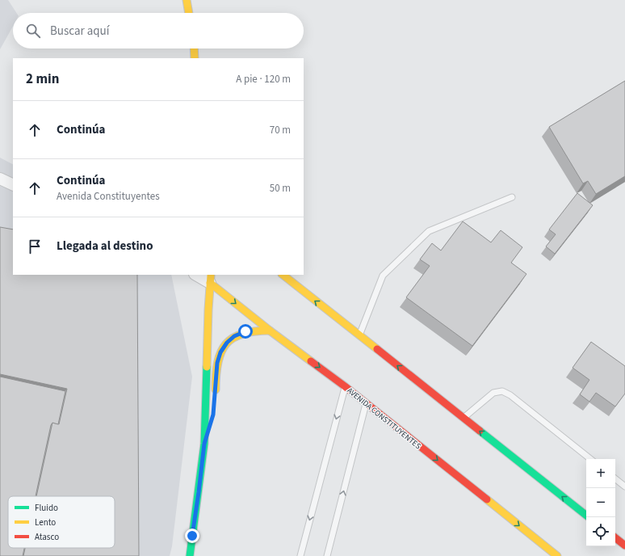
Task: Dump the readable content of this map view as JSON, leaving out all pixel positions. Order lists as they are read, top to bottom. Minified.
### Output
{"streets":{"main road":["AVENIDA CONSTITUYENTES"]},"legend":["Fluido","Lento","Atasco"],"page":{"search":"Buscar aquí","heading":["2 min","A pie · 120 m"],"list":[["Continúa","70 m"],["Continúa","Avenida Constituyentes","50 m"],"Llegada al destino"],"map_buttons":["+","−"]}}
